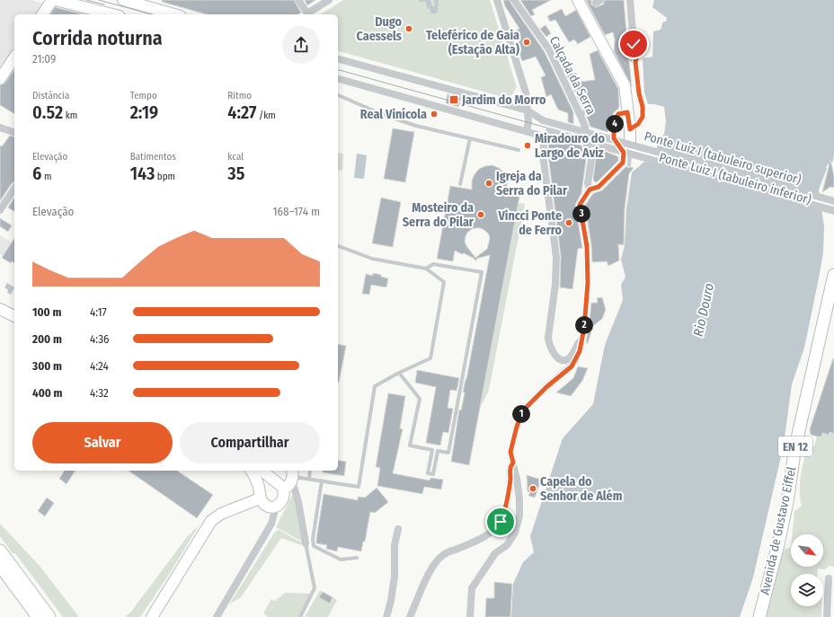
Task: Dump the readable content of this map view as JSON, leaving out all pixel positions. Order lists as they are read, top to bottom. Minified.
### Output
{"streets":{"main road":["Ponte Luiz I (tabuleiro inferior)","EN 12","Avenida de Gustavo Eiffel"],"street":["Calçada da Serra","Ponte Luiz I (tabuleiro superior)"]},"crossings":[["Ponte Luiz I (tabuleiro superior)","Ponte Luiz I (tabuleiro inferior)"]],"water":["Rio Douro"],"places":{"other":["Dugo Caessels","Teleférico de Gaia (Estação Alta)","Real Vinícola","Miradouro do Largo de Aviz","Igreja da Serra do Pilar","Mosteiro da Serra do Pilar","Vincci Ponte de Ferro","Capela do Senhor de Além"],"transit":["Jardim do Morro"]},"north":"bottom right","page":{"heading":["Corrida noturna","21:09"],"stats":[["Distância","0.52 km"],["Tempo","2:19"],["Ritmo","4:27 /km"],["Elevação","6 m"],["Batimentos","143 bpm"],["kcal","35"]],"pins":["4","3","2","1"],"chart":["Elevação","168–174 m"],"list":[{"name":"100 m","note":"4:17"},{"name":"200 m","note":"4:36"},{"name":"300 m","note":"4:24"},{"name":"400 m","note":"4:32"}],"buttons":["Salvar","Compartilhar"]}}
